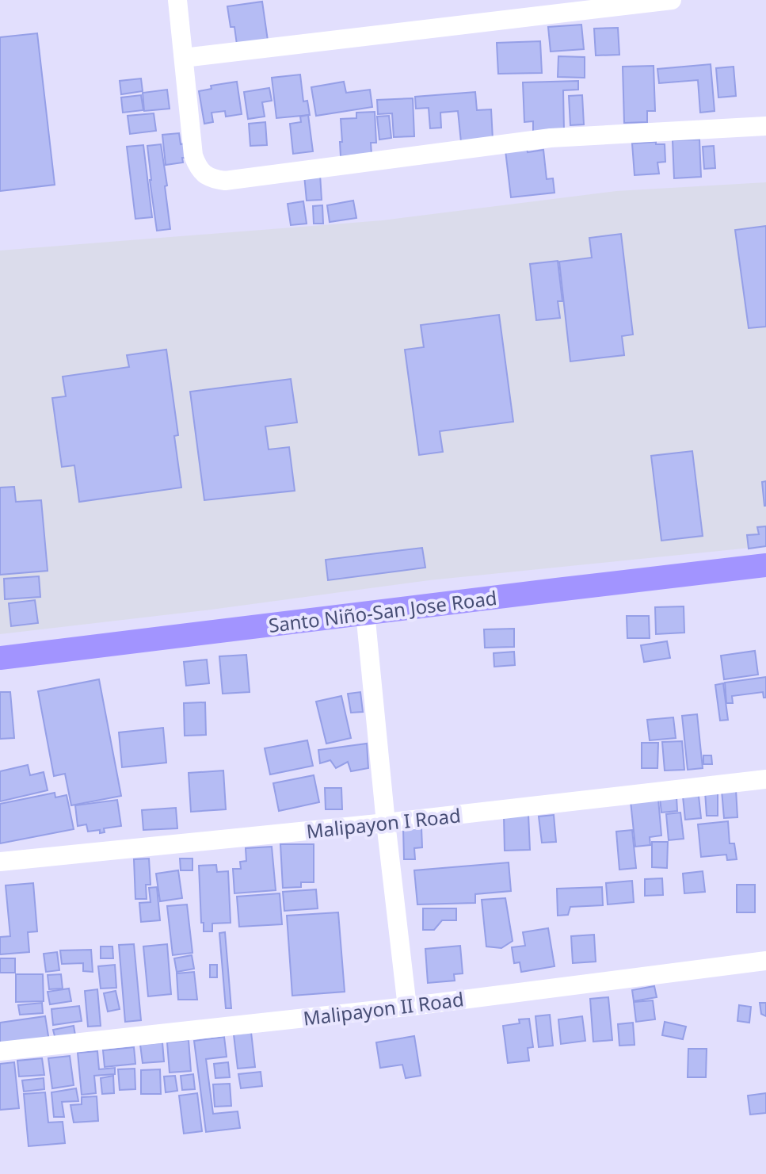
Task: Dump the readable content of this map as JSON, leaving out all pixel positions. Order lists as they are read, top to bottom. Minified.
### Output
{"streets":{"main road":["Santo Niño-San Jose Road"],"street":["Malipayon I Road","Malipayon II Road"]}}
